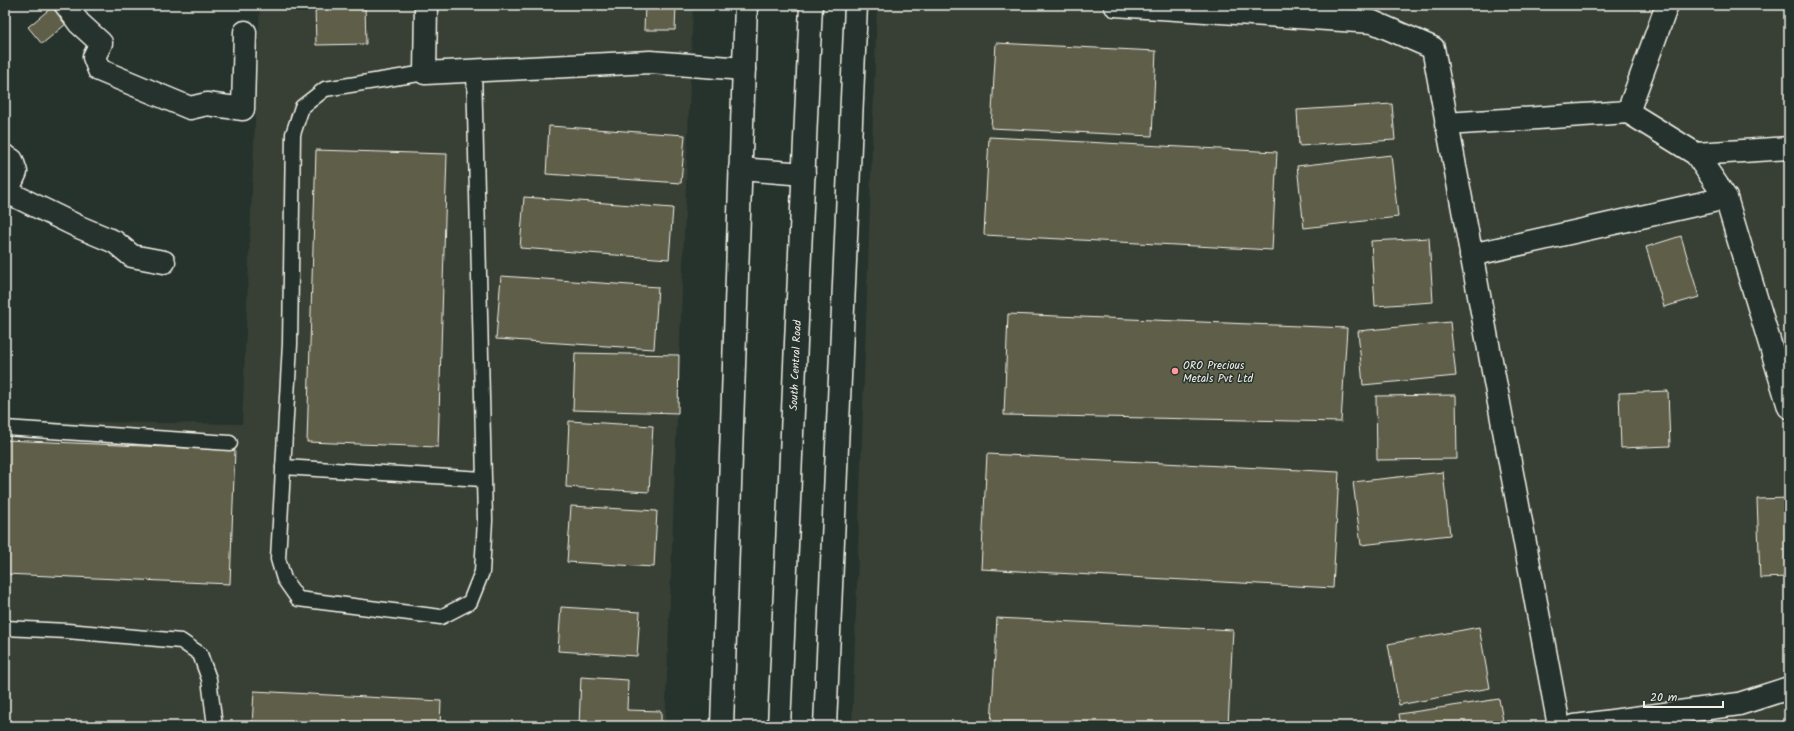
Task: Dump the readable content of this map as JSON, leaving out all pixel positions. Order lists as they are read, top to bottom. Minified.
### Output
{"streets":{"street":["South Central Road"]},"places":["ORO Precious Metals Pvt Ltd"],"scale_bar":"20 m"}
